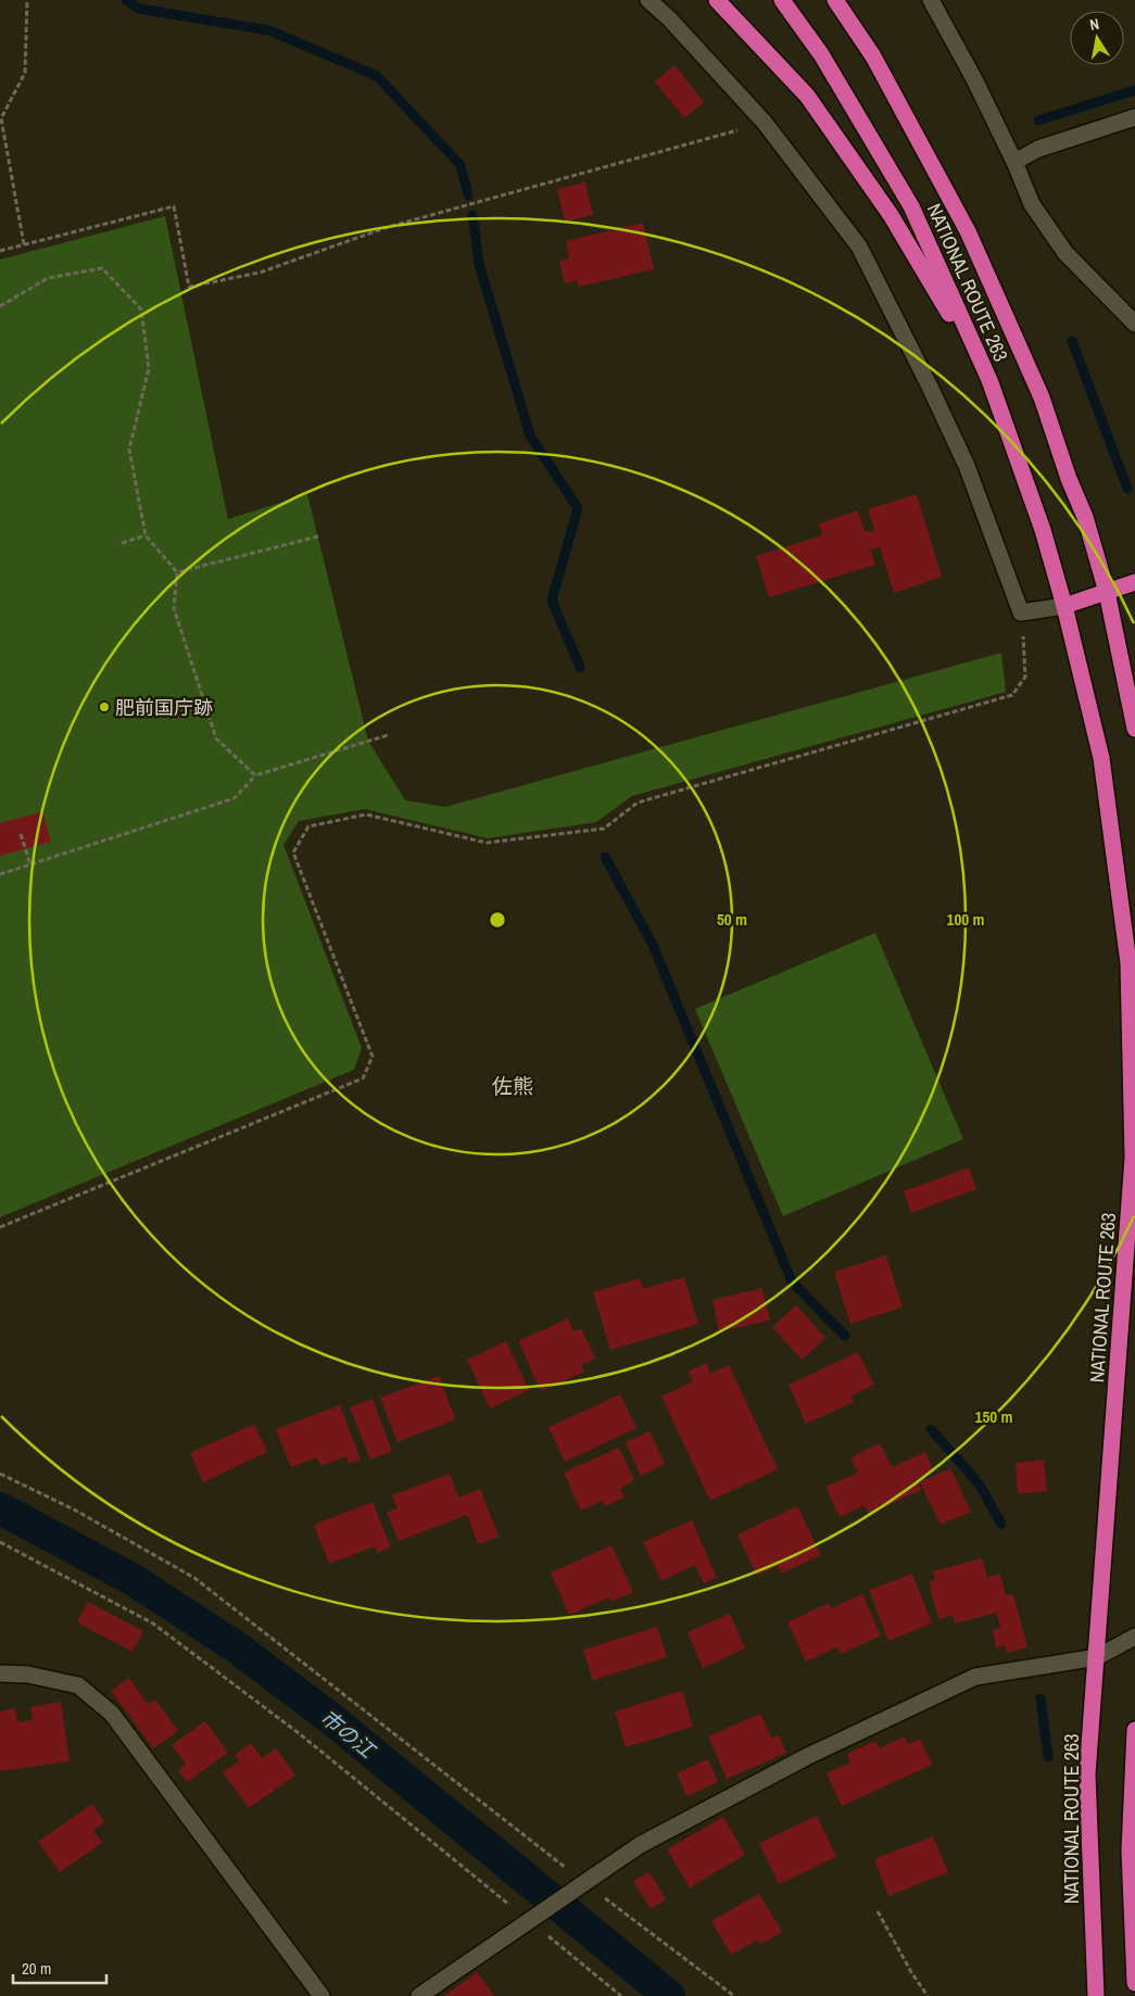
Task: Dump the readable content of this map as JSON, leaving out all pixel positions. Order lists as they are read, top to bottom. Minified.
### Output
{"streets":{"highway":["NATIONAL ROUTE 263"]},"districts":["佐熊"],"water":["市の江"],"places":["肥前国庁跡"],"scale_bar":"20 m","north":"top","rings":["50 m","100 m","150 m"]}
